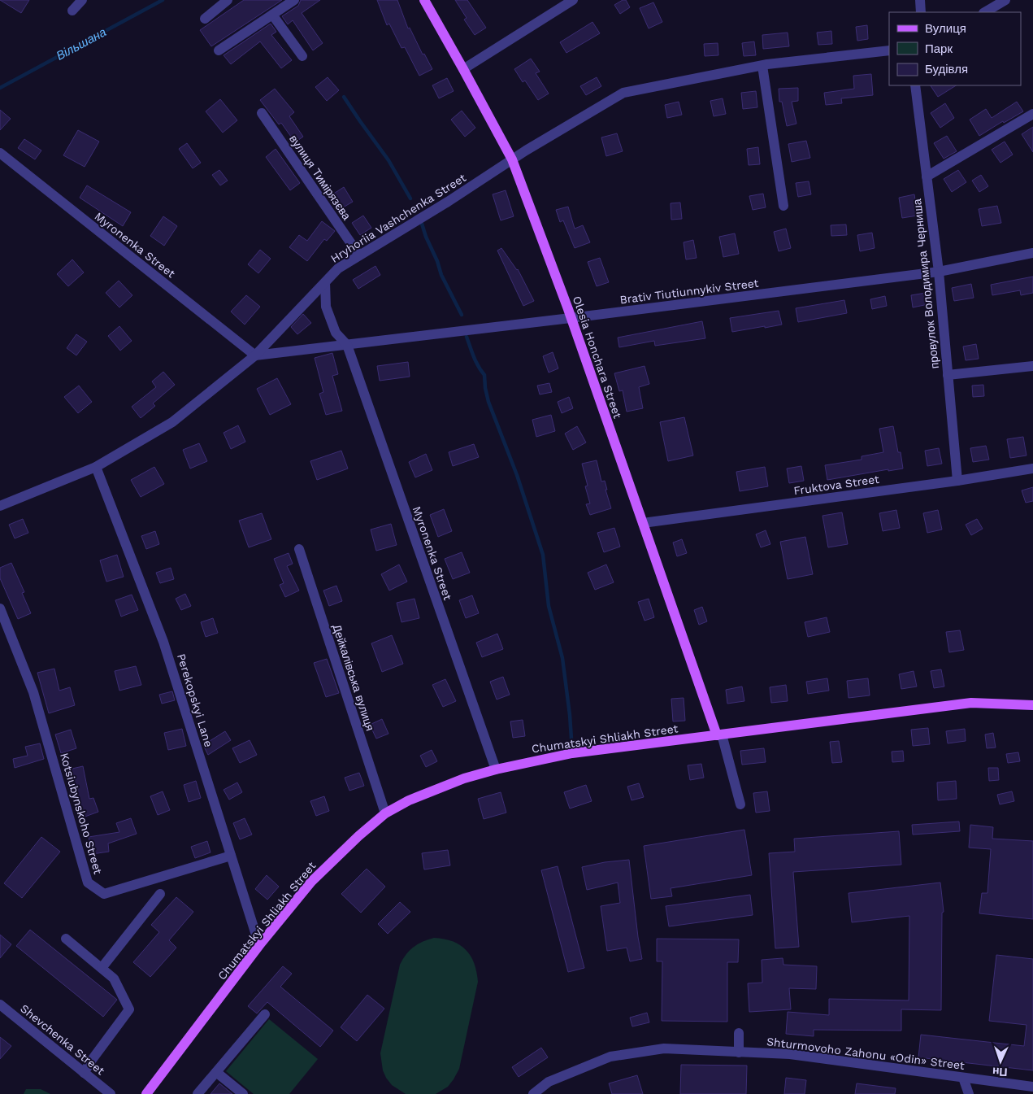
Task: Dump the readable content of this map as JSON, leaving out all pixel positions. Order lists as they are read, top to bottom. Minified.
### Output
{"streets":{"main road":["Olesia Honchara Street","Chumatskyi Shliakh Street"],"street":["вулиця Тимірязєва","Hryhoriia Vashchenka Street","Myronenka Street","провулок Володимира Черниша","Brativ Tiutiunnykiv Street","Fruktova Street","Дейкалівська вулиця","Perekopskyi Lane","Kotsiubynskoho Street","Shevchenka Street","Shturmovoho Zahonu «Odin» Street"]},"crossings":[["вулиця Тимірязєва","Hryhoriia Vashchenka Street"],["Hryhoriia Vashchenka Street","Myronenka Street"],["Hryhoriia Vashchenka Street","Brativ Tiutiunnykiv Street"],["Hryhoriia Vashchenka Street","Olesia Honchara Street"],["Hryhoriia Vashchenka Street","Perekopskyi Lane"],["Myronenka Street","Brativ Tiutiunnykiv Street"],["Myronenka Street","Chumatskyi Shliakh Street"],["провулок Володимира Черниша","Brativ Tiutiunnykiv Street"],["провулок Володимира Черниша","Fruktova Street"],["Brativ Tiutiunnykiv Street","Olesia Honchara Street"],["Olesia Honchara Street","Fruktova Street"],["Olesia Honchara Street","Chumatskyi Shliakh Street"],["Дейкалівська вулиця","Chumatskyi Shliakh Street"],["Perekopskyi Lane","Chumatskyi Shliakh Street"],["Perekopskyi Lane","Kotsiubynskoho Street"]],"water":["Вільшана"],"legend":["Вулиця","Парк","Будівля"],"north":"bottom"}
